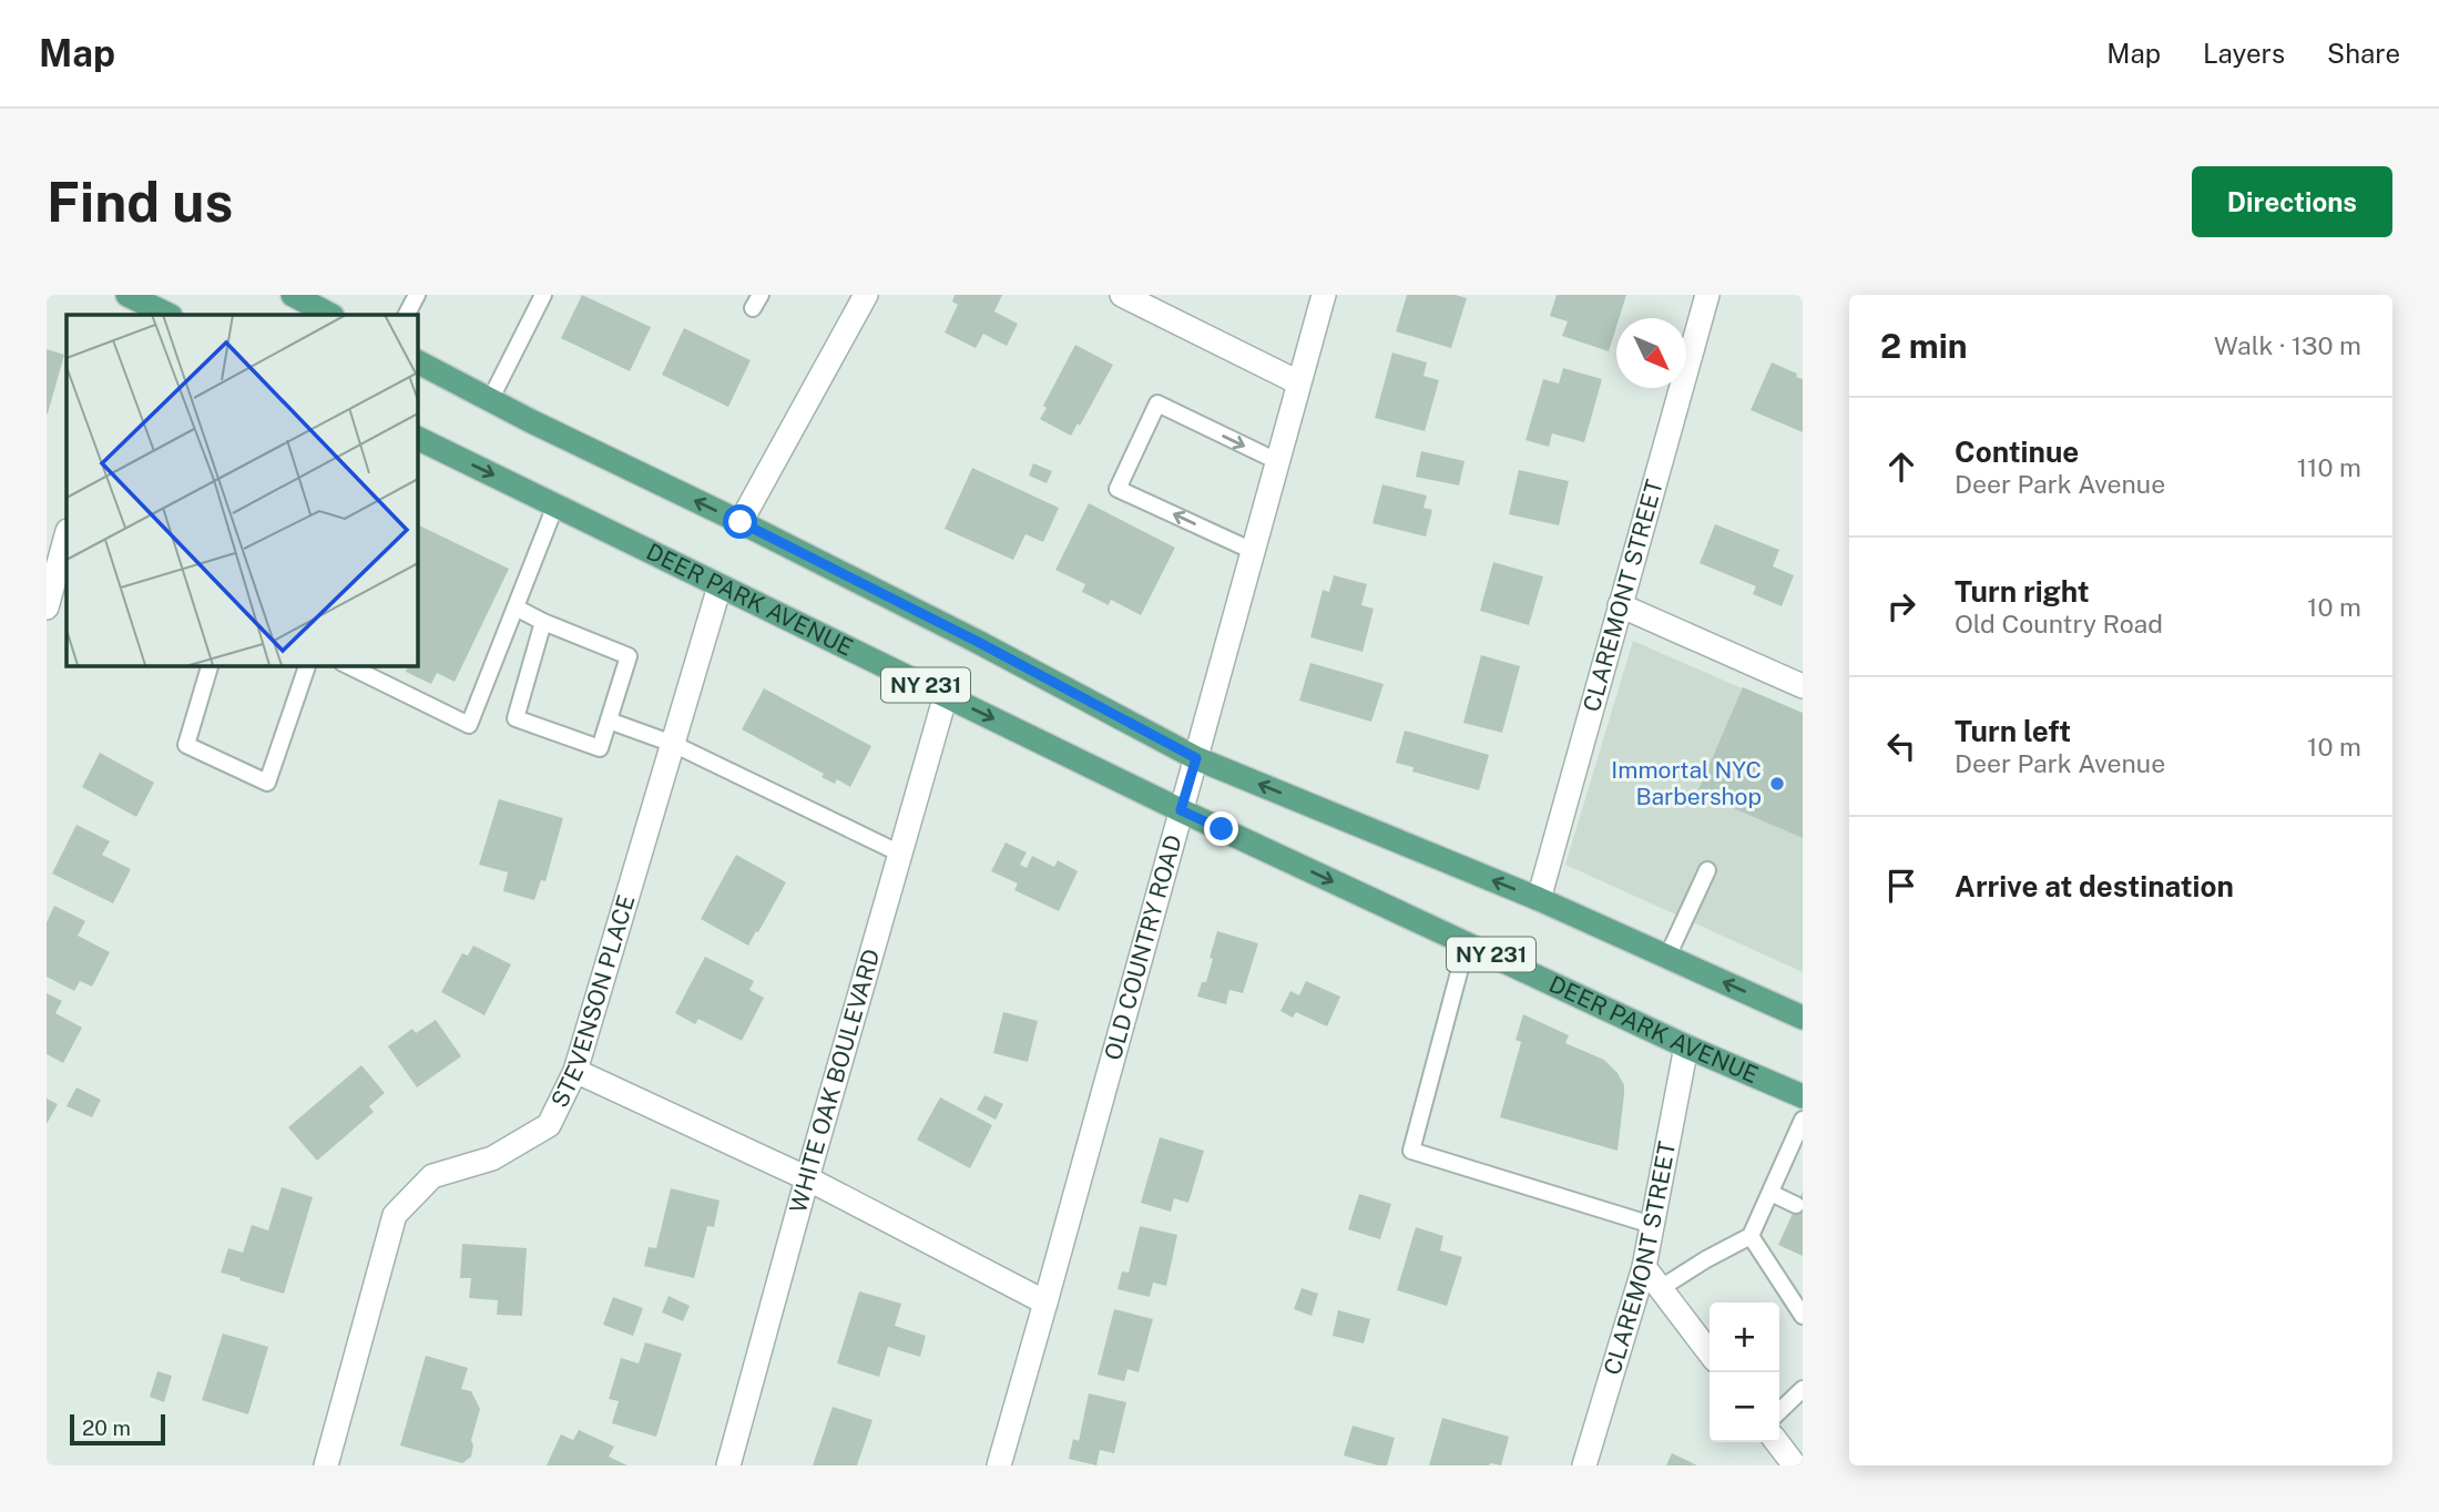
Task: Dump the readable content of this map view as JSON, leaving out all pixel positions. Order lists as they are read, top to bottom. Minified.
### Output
{"streets":{"main road":["DEER PARK AVENUE","NY 231"],"street":["CLAREMONT STREET","OLD COUNTRY ROAD","STEVENSON PLACE","WHITE OAK BOULEVARD"]},"crossings":[["CLAREMONT STREET","DEER PARK AVENUE"],["CLAREMONT STREET","NY 231"],["DEER PARK AVENUE","OLD COUNTRY ROAD"],["DEER PARK AVENUE","STEVENSON PLACE"],["DEER PARK AVENUE","WHITE OAK BOULEVARD"],["NY 231","OLD COUNTRY ROAD"]],"places":["Immortal NYC Barbershop"],"scale_bar":"20 m","north":"bottom right","page":{"header":"Map","nav":["Map","Layers","Share"],"buttons":"Directions","title":"Find us","heading":["2 min","Walk · 130 m"],"list":[["Continue","Deer Park Avenue","110 m"],["Turn right","Old Country Road","10 m"],["Turn left","Deer Park Avenue","10 m"],"Arrive at destination"],"map_buttons":["+","−"],"scale":"20 m"}}
